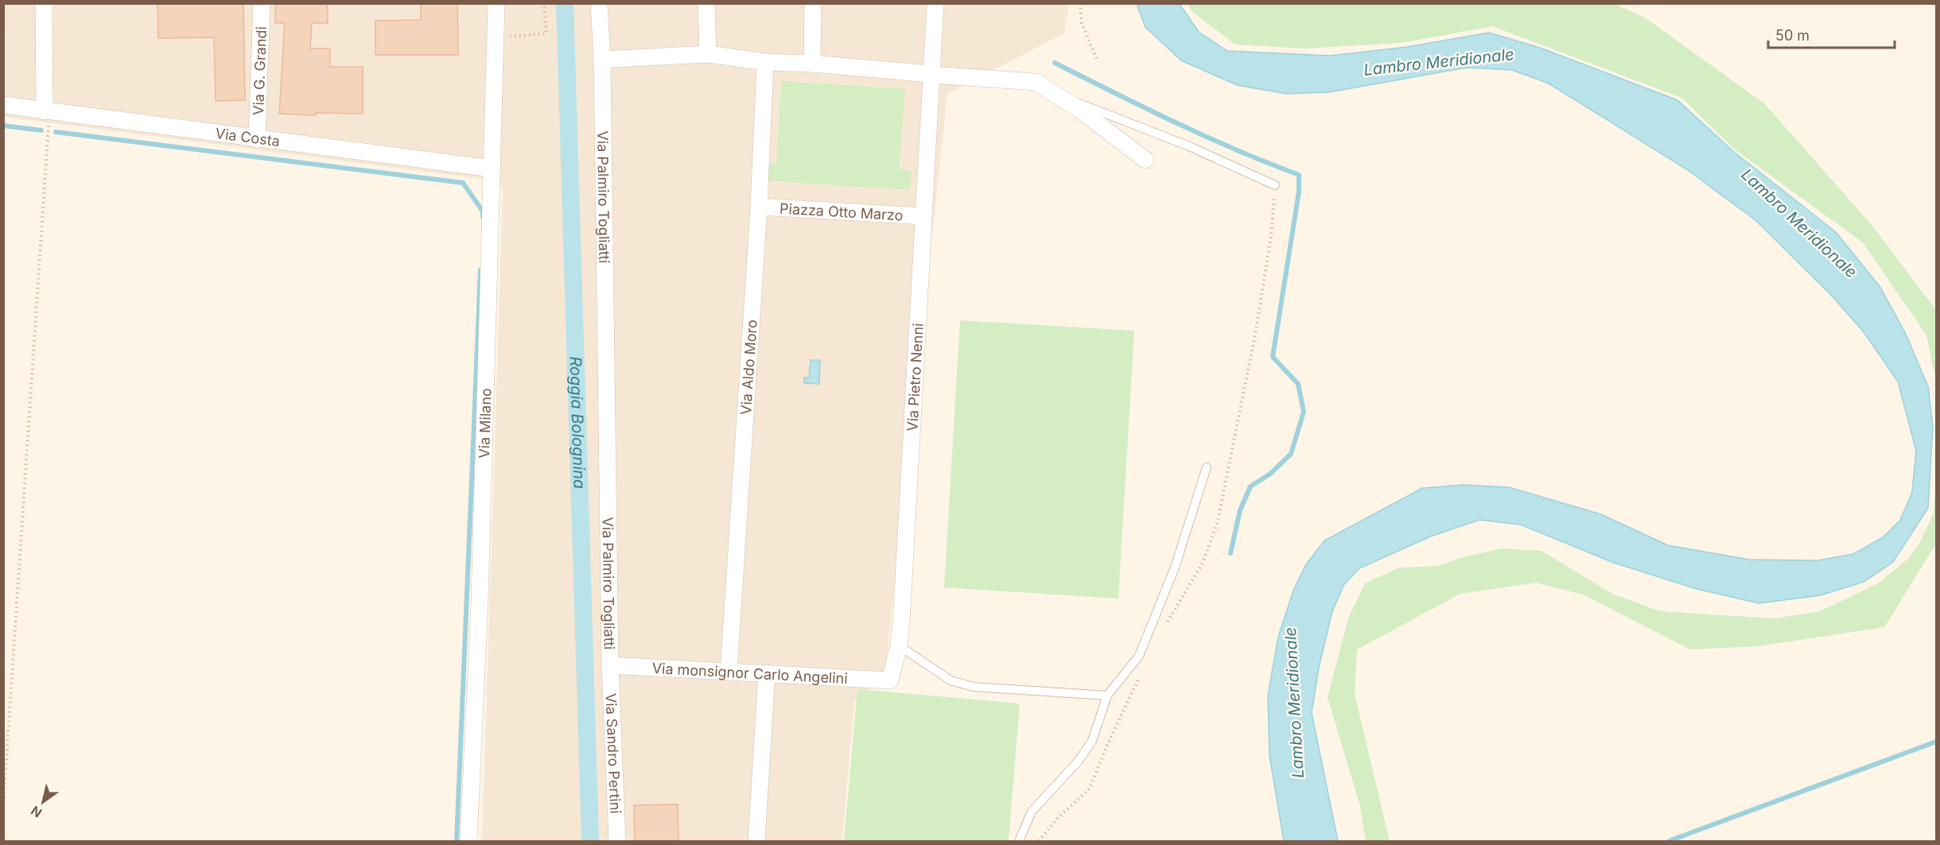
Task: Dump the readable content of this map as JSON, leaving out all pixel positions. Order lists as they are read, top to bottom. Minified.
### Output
{"streets":{"street":["Via G. Grandi","Via Costa","Via Palmiro Togliatti","Piazza Otto Marzo","Via Aldo Moro","Via Pietro Nenni","Via Milano","Via monsignor Carlo Angelini","Via Sandro Pertini"]},"crossings":[["Via G. Grandi","Via Costa"],["Via Costa","Via Milano"],["Via Palmiro Togliatti","Via monsignor Carlo Angelini"],["Via Palmiro Togliatti","Via Sandro Pertini"],["Piazza Otto Marzo","Via Aldo Moro"],["Piazza Otto Marzo","Via Pietro Nenni"],["Via Aldo Moro","Via monsignor Carlo Angelini"],["Via Pietro Nenni","Via monsignor Carlo Angelini"],["Via monsignor Carlo Angelini","Via Sandro Pertini"]],"water":["Lambro Meridionale","Roggia Bolognina"],"scale_bar":"50 m","north":"bottom left"}
